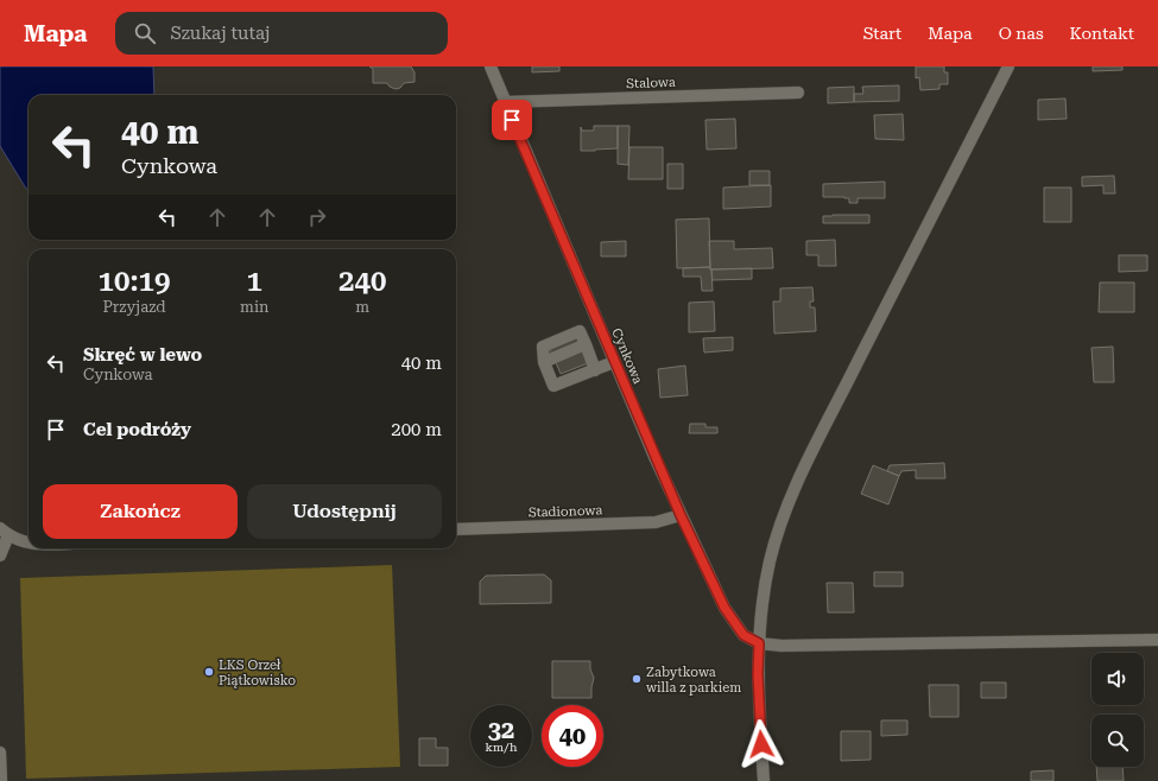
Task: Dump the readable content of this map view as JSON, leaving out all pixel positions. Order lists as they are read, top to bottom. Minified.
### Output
{"streets":{"street":["Stalowa","Cynkowa","Stadionowa"]},"crossings":[["Stalowa","Cynkowa"],["Cynkowa","Stadionowa"]],"places":["LKS Orzeł Piątkowisko","Zabytkowa willa z parkiem"],"page":{"header":"Mapa","search":"Szukaj tutaj","nav":["Start","Mapa","O nas","Kontakt"],"turn":["40 m","Cynkowa"],"eta":["10:19","Przyjazd","1","min","240","m"],"list":[{"name":"Skręć w lewo","note":"Cynkowa","value":"40 m"},{"name":"Cel podróży","value":"200 m"}],"buttons":["Zakończ","Udostępnij"],"speed":"32 km/h","limit":"40"}}
